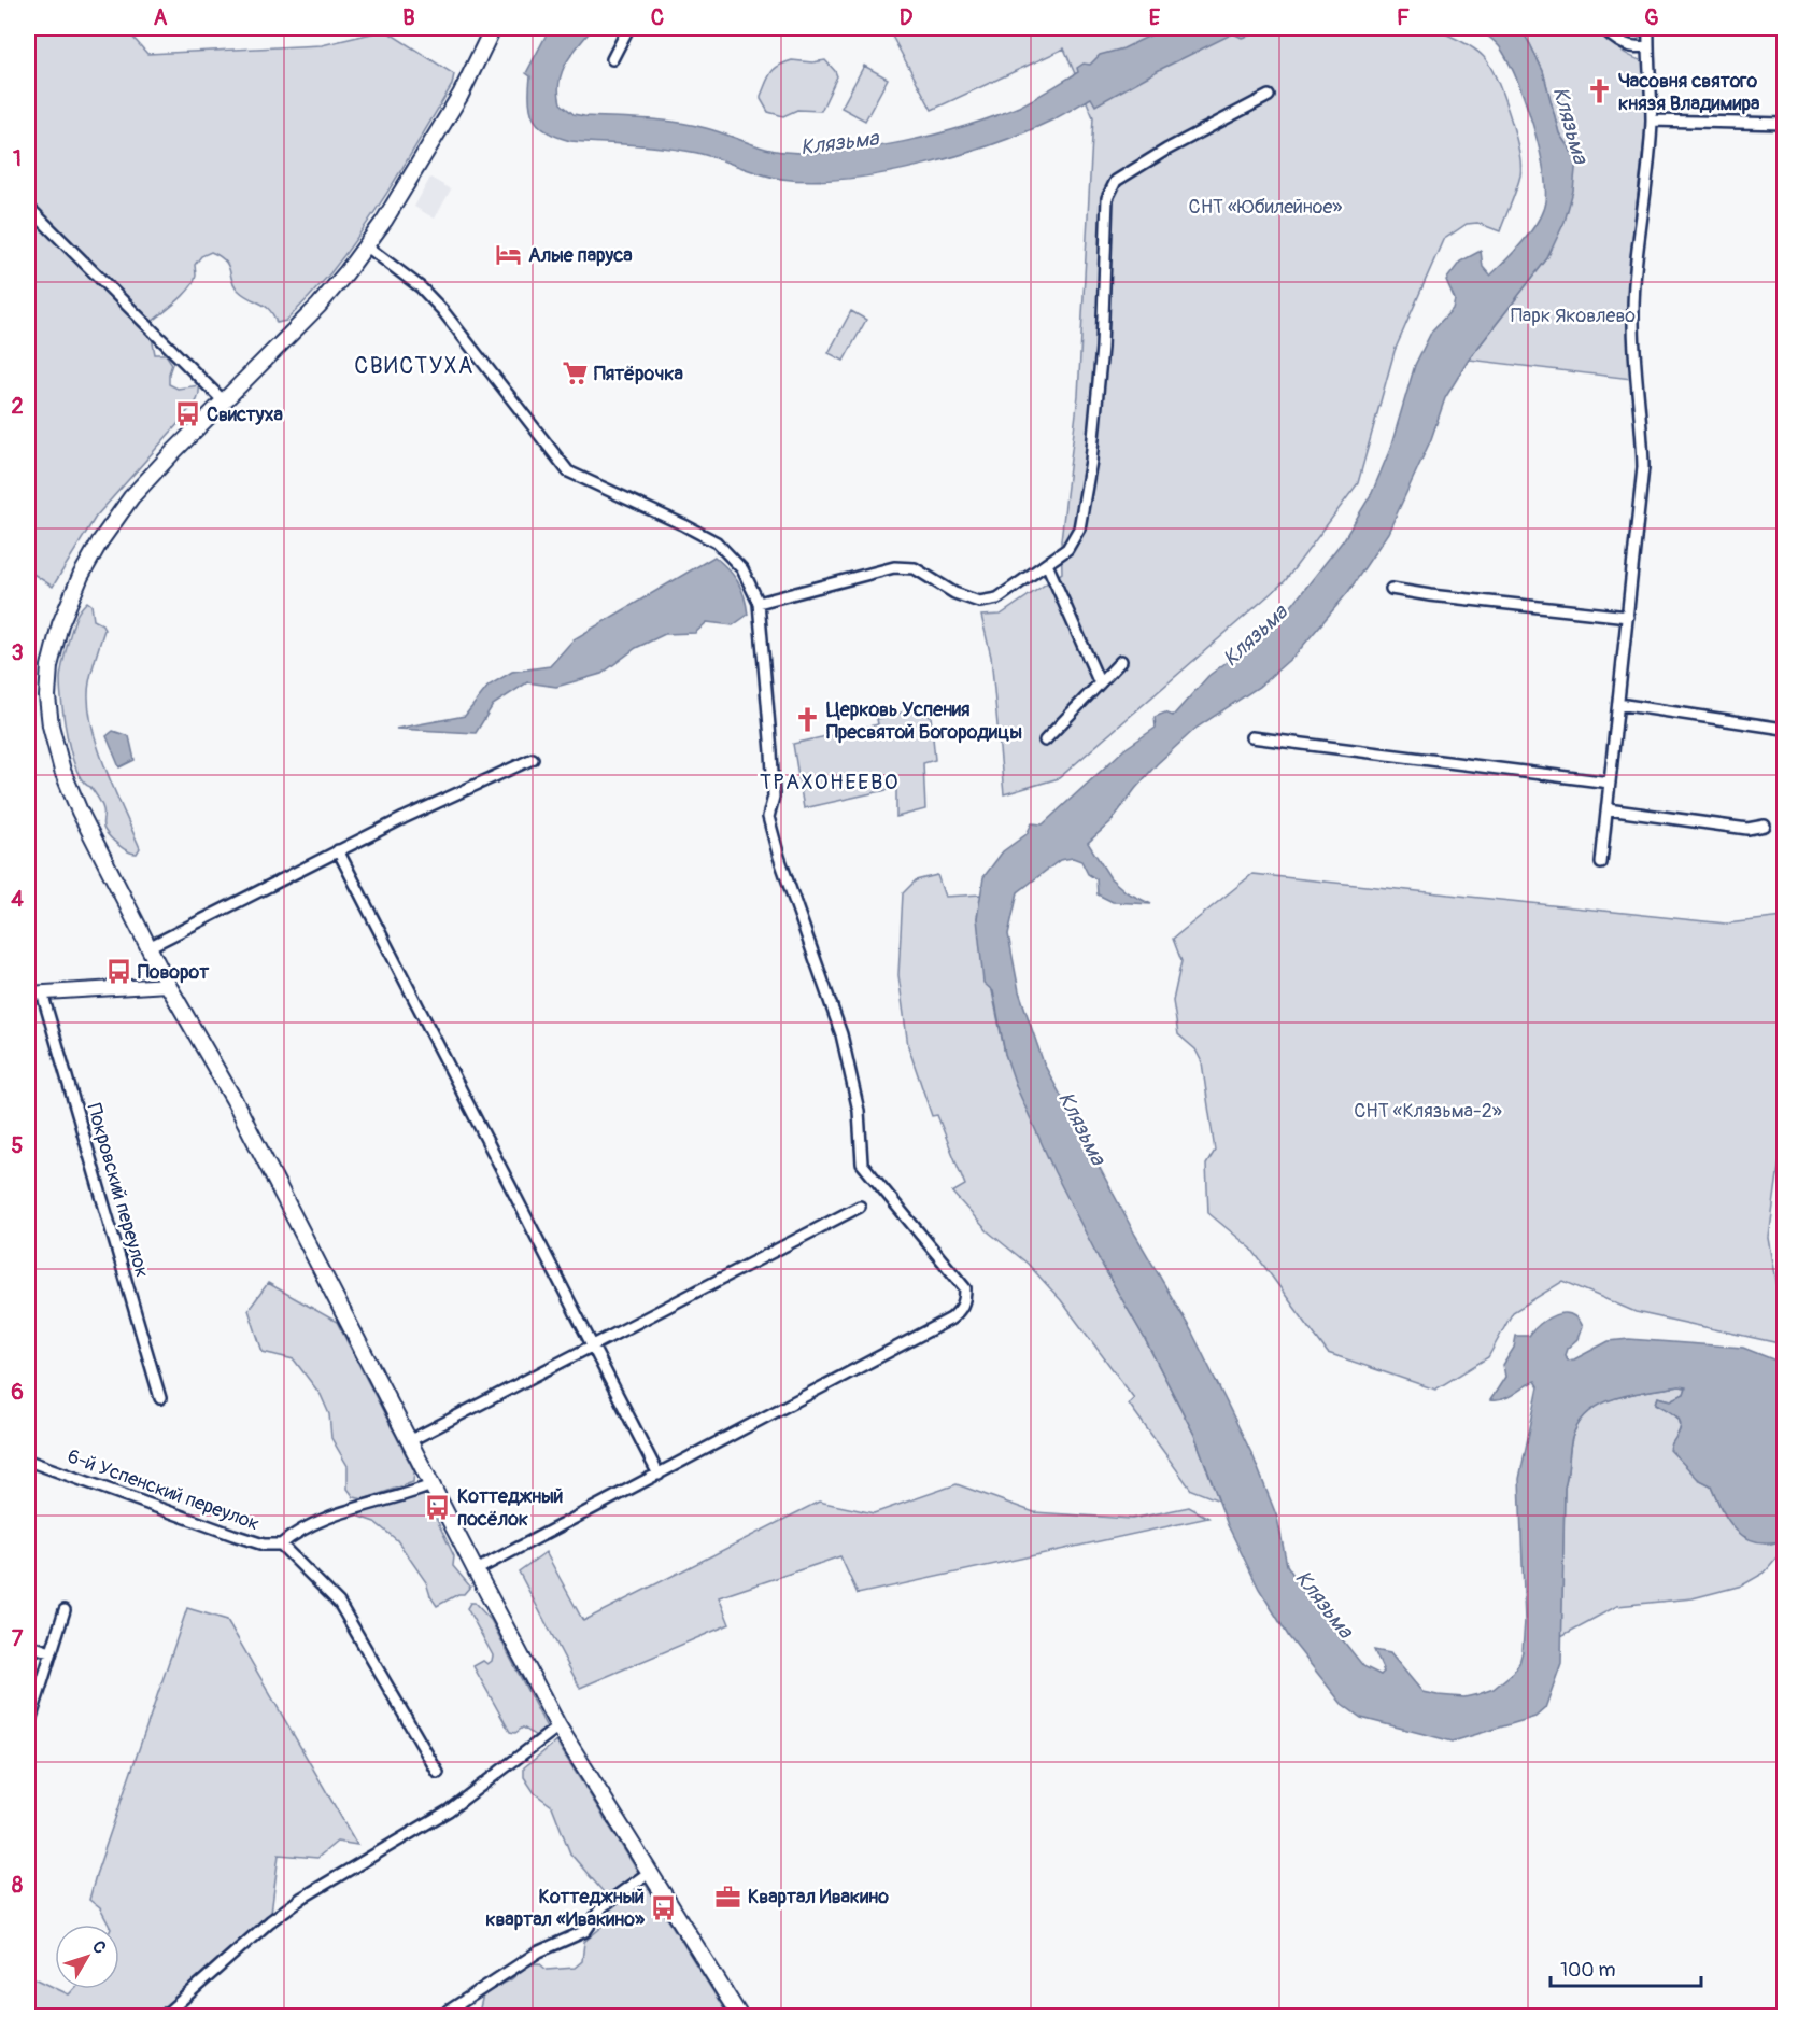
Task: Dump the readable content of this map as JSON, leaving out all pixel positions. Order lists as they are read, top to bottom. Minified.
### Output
{"streets":{"street":["Покровский переулок","6-й Успенский переулок"]},"districts":["СВИСТУХА","ТРАХОНЕЕВО"],"water":["Клязьма"],"parks":["СНТ «Юбилейное»","Парк Яковлево","СНТ «Клязьма-2»"],"places":{"church":["Часовня святого князя Владимира","Церковь Успения Пресвятой Богородицы"],"hotel":["Алые паруса"],"supermarket":["Пятёрочка"],"bus stop":["Свистуха","Поворот","Коттеджный посёлок","Коттеджный квартал «Ивакино»"],"office":["Квартал Ивакино"]},"scale_bar":"100 m","north":"top right","grid":{"columns":["A","B","C","D","E","F","G"],"rows":["1","2","3","4","5","6","7","8"]}}
